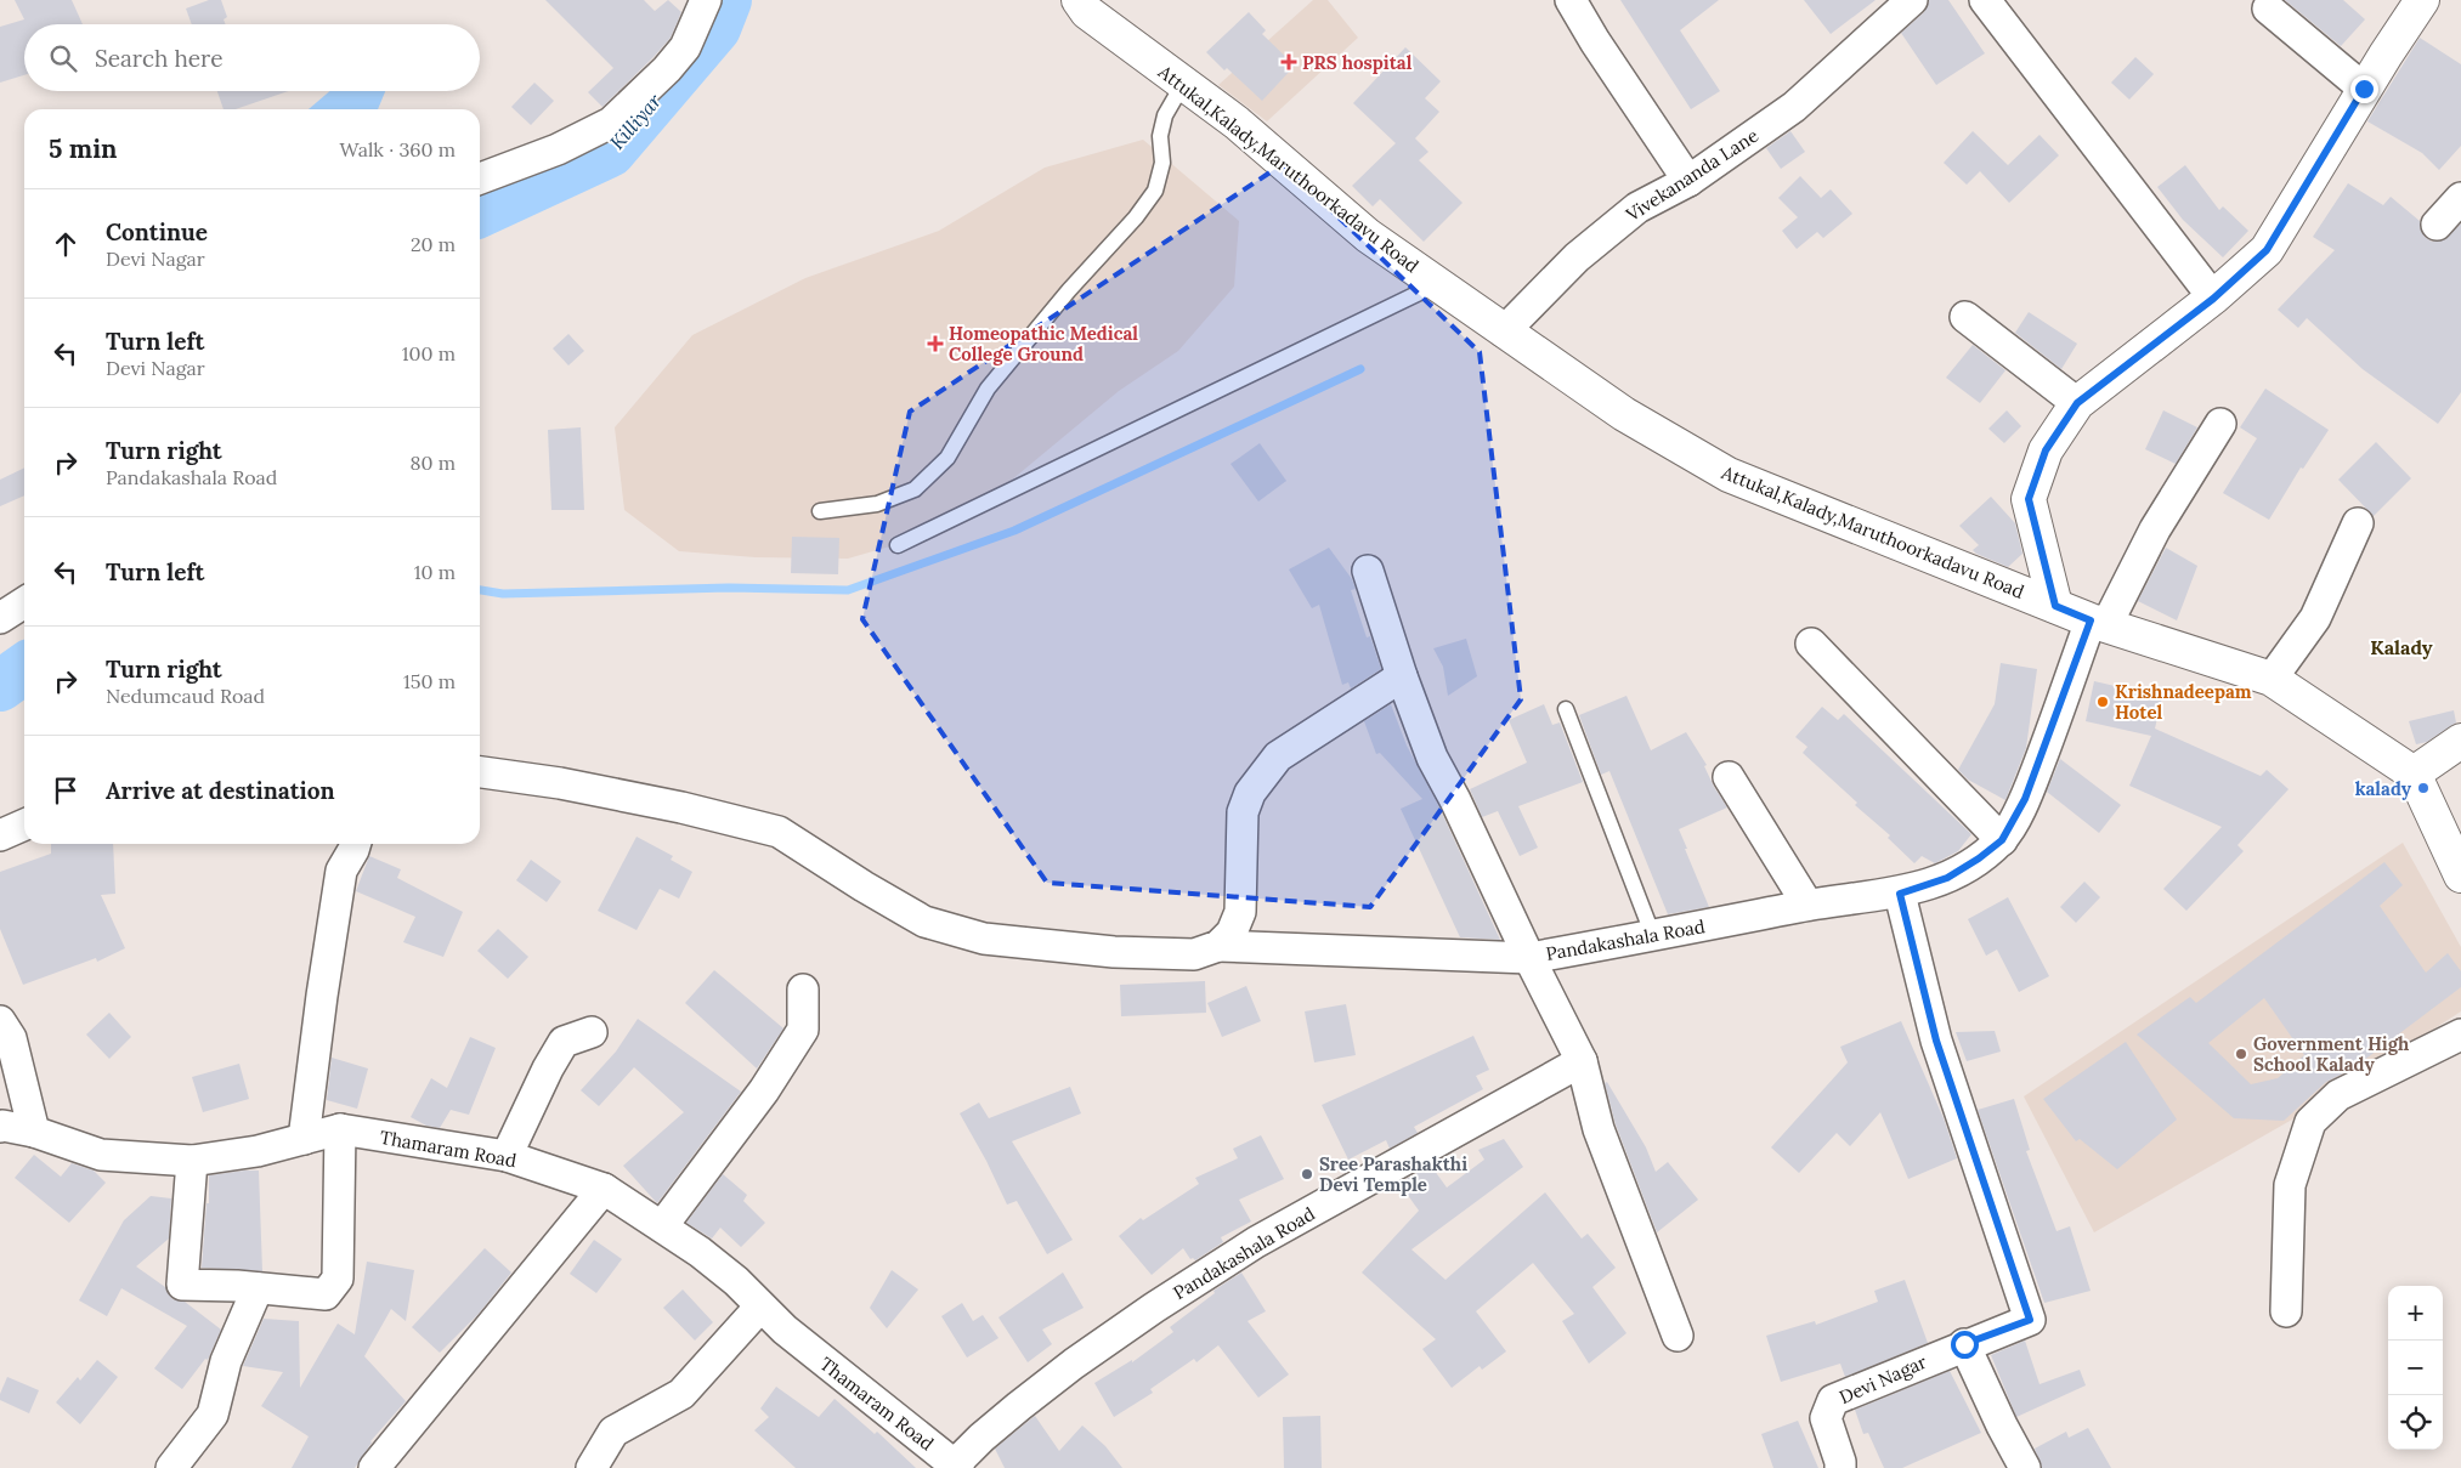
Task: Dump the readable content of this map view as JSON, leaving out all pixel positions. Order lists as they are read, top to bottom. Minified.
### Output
{"streets":{"street":["Attukal,Kalady,Maruthoorkadavu Road","Vivekananda Lane","Pandakashala Road","Thamaram Road","Devi Nagar"]},"crossings":[["Attukal,Kalady,Maruthoorkadavu Road","Vivekananda Lane"],["Attukal,Kalady,Maruthoorkadavu Road","Pandakashala Road"],["Pandakashala Road","Thamaram Road"],["Pandakashala Road","Devi Nagar"]],"districts":["Kalady"],"water":["Killiyar"],"places":{"health":["PRS hospital","Homeopathic Medical College Ground"],"other":["Krishnadeepam Hotel","kalady","Government High School Kalady","Sree Parashakthi Devi Temple"]},"page":{"search":"Search here","heading":["5 min","Walk · 360 m"],"list":[["Continue","Devi Nagar","20 m"],["Turn left","Devi Nagar","100 m"],["Turn right","Pandakashala Road","80 m"],["Turn left","10 m"],["Turn right","Nedumcaud Road","150 m"],"Arrive at destination"],"map_buttons":["+","−"]}}
